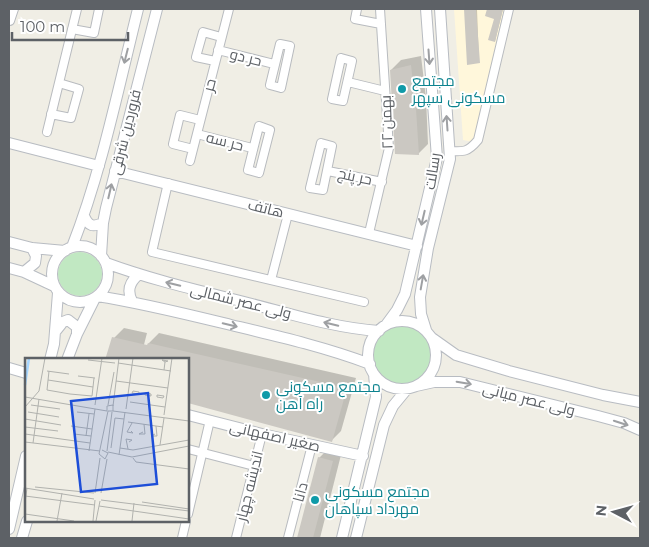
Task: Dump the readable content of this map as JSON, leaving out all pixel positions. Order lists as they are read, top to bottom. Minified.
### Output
{"streets":{"main road":["فروردین شرقی","رسالت","هاتف","ولی عصر شمالی","ولی عصر میانی","صغیر اصفهانی"],"street":["حر دو","حر","۲۲ بهمن","حر سه","حر پنج","اندیشه چهار","دانا"]},"crossings":[["حر دو","حر"],["حر","حر سه"],["۲۲ بهمن","حر پنج"],["۲۲ بهمن","هاتف"],["فروردین شرقی","هاتف"],["فروردین شرقی","ولی عصر شمالی"],["رسالت","هاتف"],["رسالت","ولی عصر شمالی"],["رسالت","ولی عصر میانی"],["ولی عصر شمالی","ولی عصر میانی"],["صغیر اصفهانی","اندیشه چهار"],["صغیر اصفهانی","دانا"]],"places":["مجتمع مسکونی سپهر","مجتمع مسکونی راه آهن","مجتمع مسکونی مهرداد سپاهان"],"scale_bar":"100 m","north":"left"}
